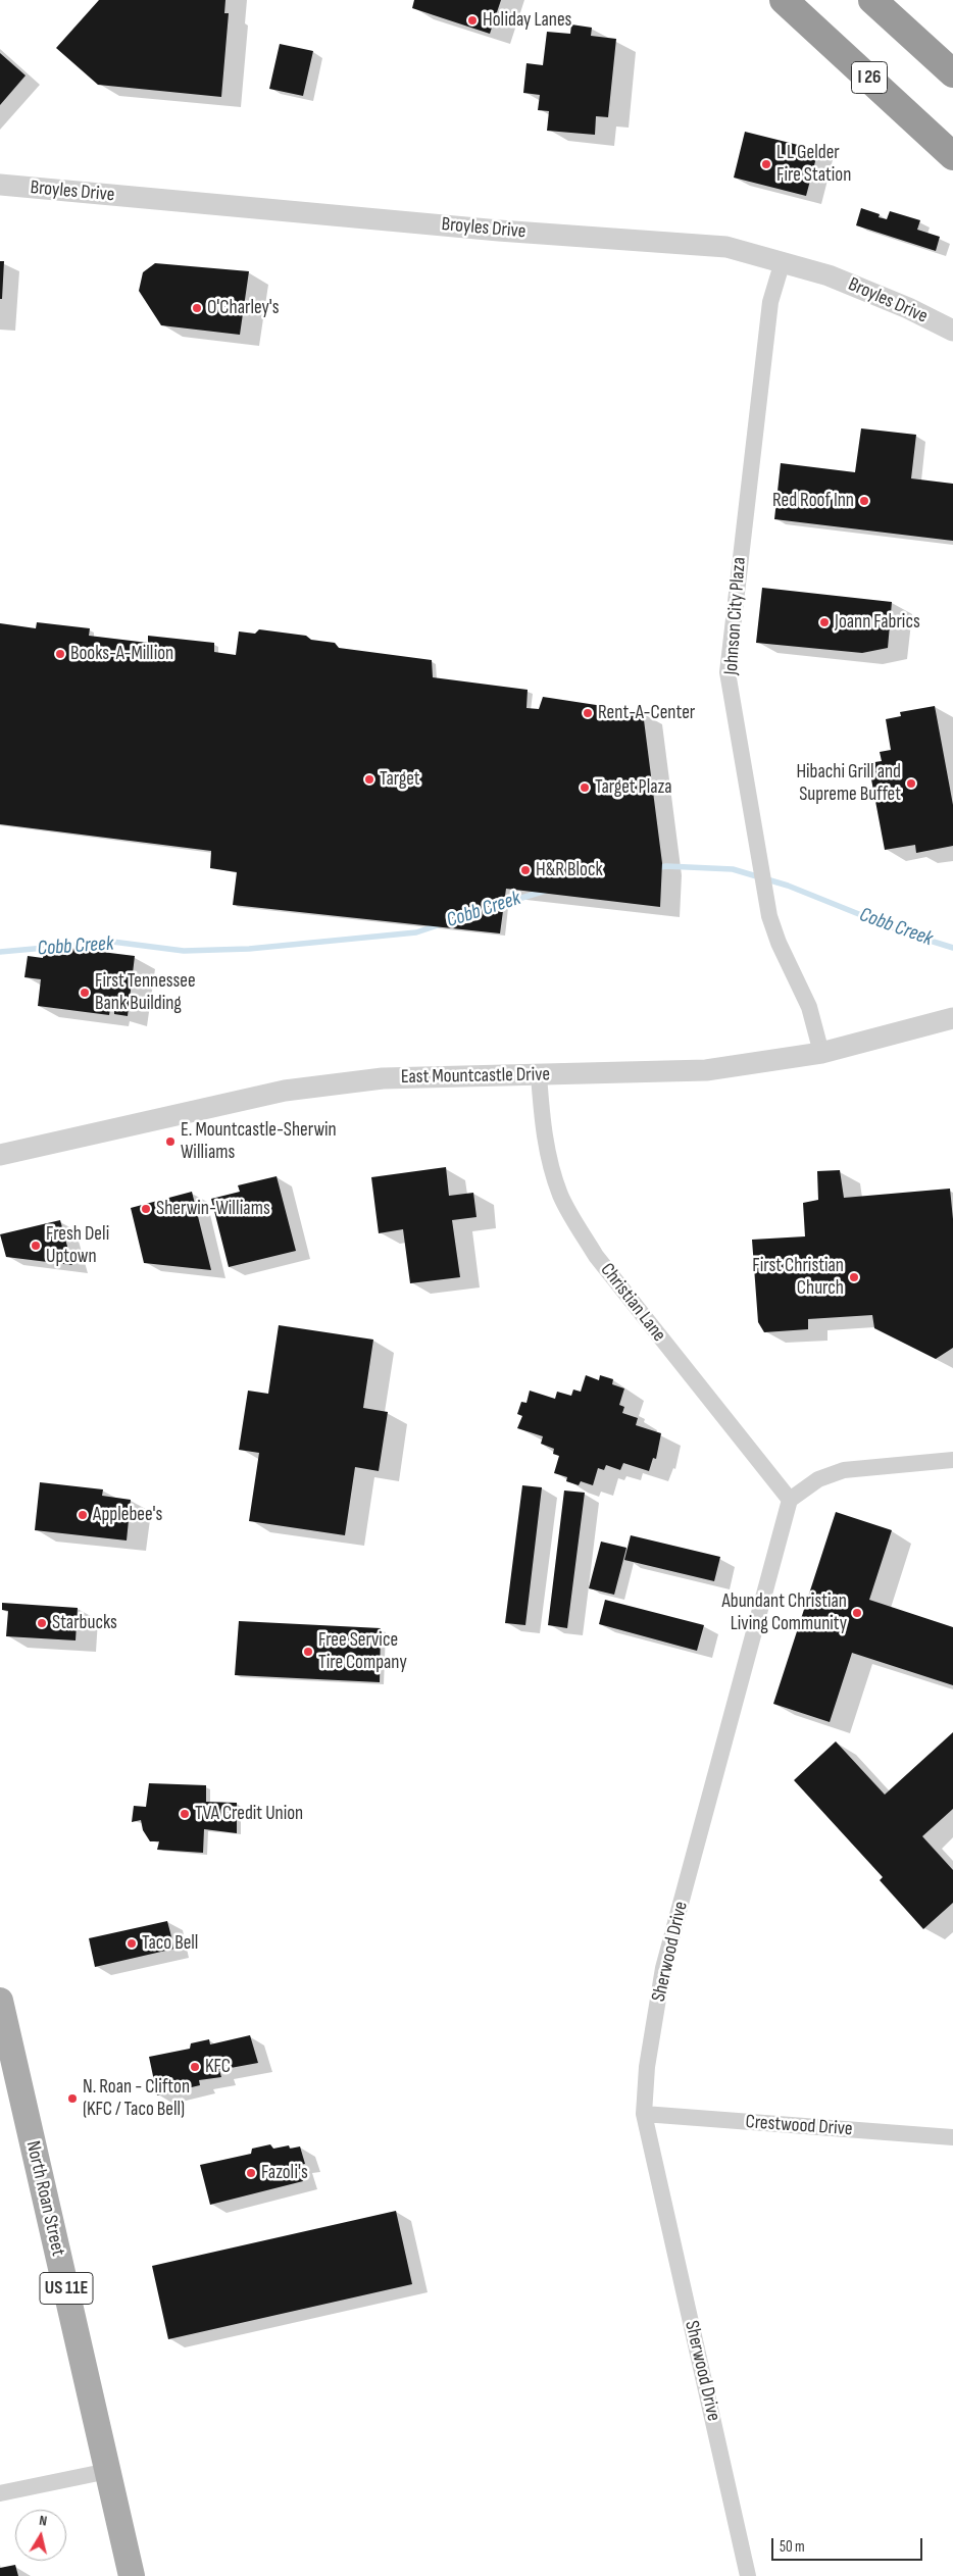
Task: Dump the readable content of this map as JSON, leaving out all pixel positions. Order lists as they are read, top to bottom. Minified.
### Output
{"streets":{"highway":["I 26"],"main road":["North Roan Street","US 11E"],"street":["Broyles Drive","Johnson City Plaza","East Mountcastle Drive","Christian Lane","Sherwood Drive","Crestwood Drive"]},"crossings":[["Broyles Drive","Johnson City Plaza"],["Johnson City Plaza","East Mountcastle Drive"],["East Mountcastle Drive","Christian Lane"],["Christian Lane","Sherwood Drive"],["Sherwood Drive","Crestwood Drive"]],"water":["Cobb Creek"],"places":["Holiday Lanes","L L Gelder Fire Station","O'Charley's","Red Roof Inn","Joann Fabrics","Books-A-Million","Rent-A-Center","Target","Hibachi Grill and Supreme Buffet","Target Plaza","H&R Block","First Tennessee Bank Building","E. Mountcastle-Sherwin Williams","Sherwin-Williams","Fresh Deli Uptown","First Christian Church","Applebee's","Abundant Christian Living Community","Starbucks","Free Service Tire Company","TVA Credit Union","Taco Bell","KFC","N. Roan - Clifton (KFC / Taco Bell)","Fazoli's"],"scale_bar":"50 m","north":"top"}
